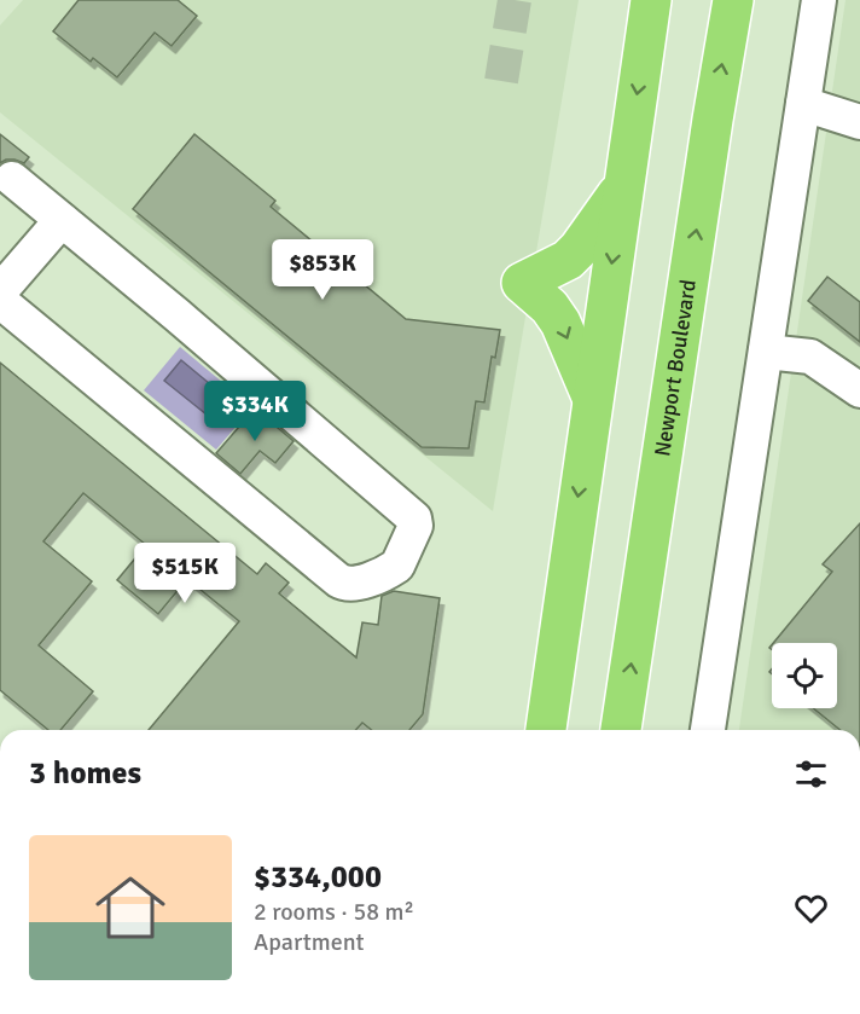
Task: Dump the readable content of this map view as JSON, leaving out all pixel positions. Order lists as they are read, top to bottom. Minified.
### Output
{"streets":{"highway":["Newport Boulevard"]},"page":{"price":["$853K","$334K","$515K"],"heading":"3 homes","list":[{"name":"$334,000","note":"2 rooms · 58 m² · Apartment"}]}}
